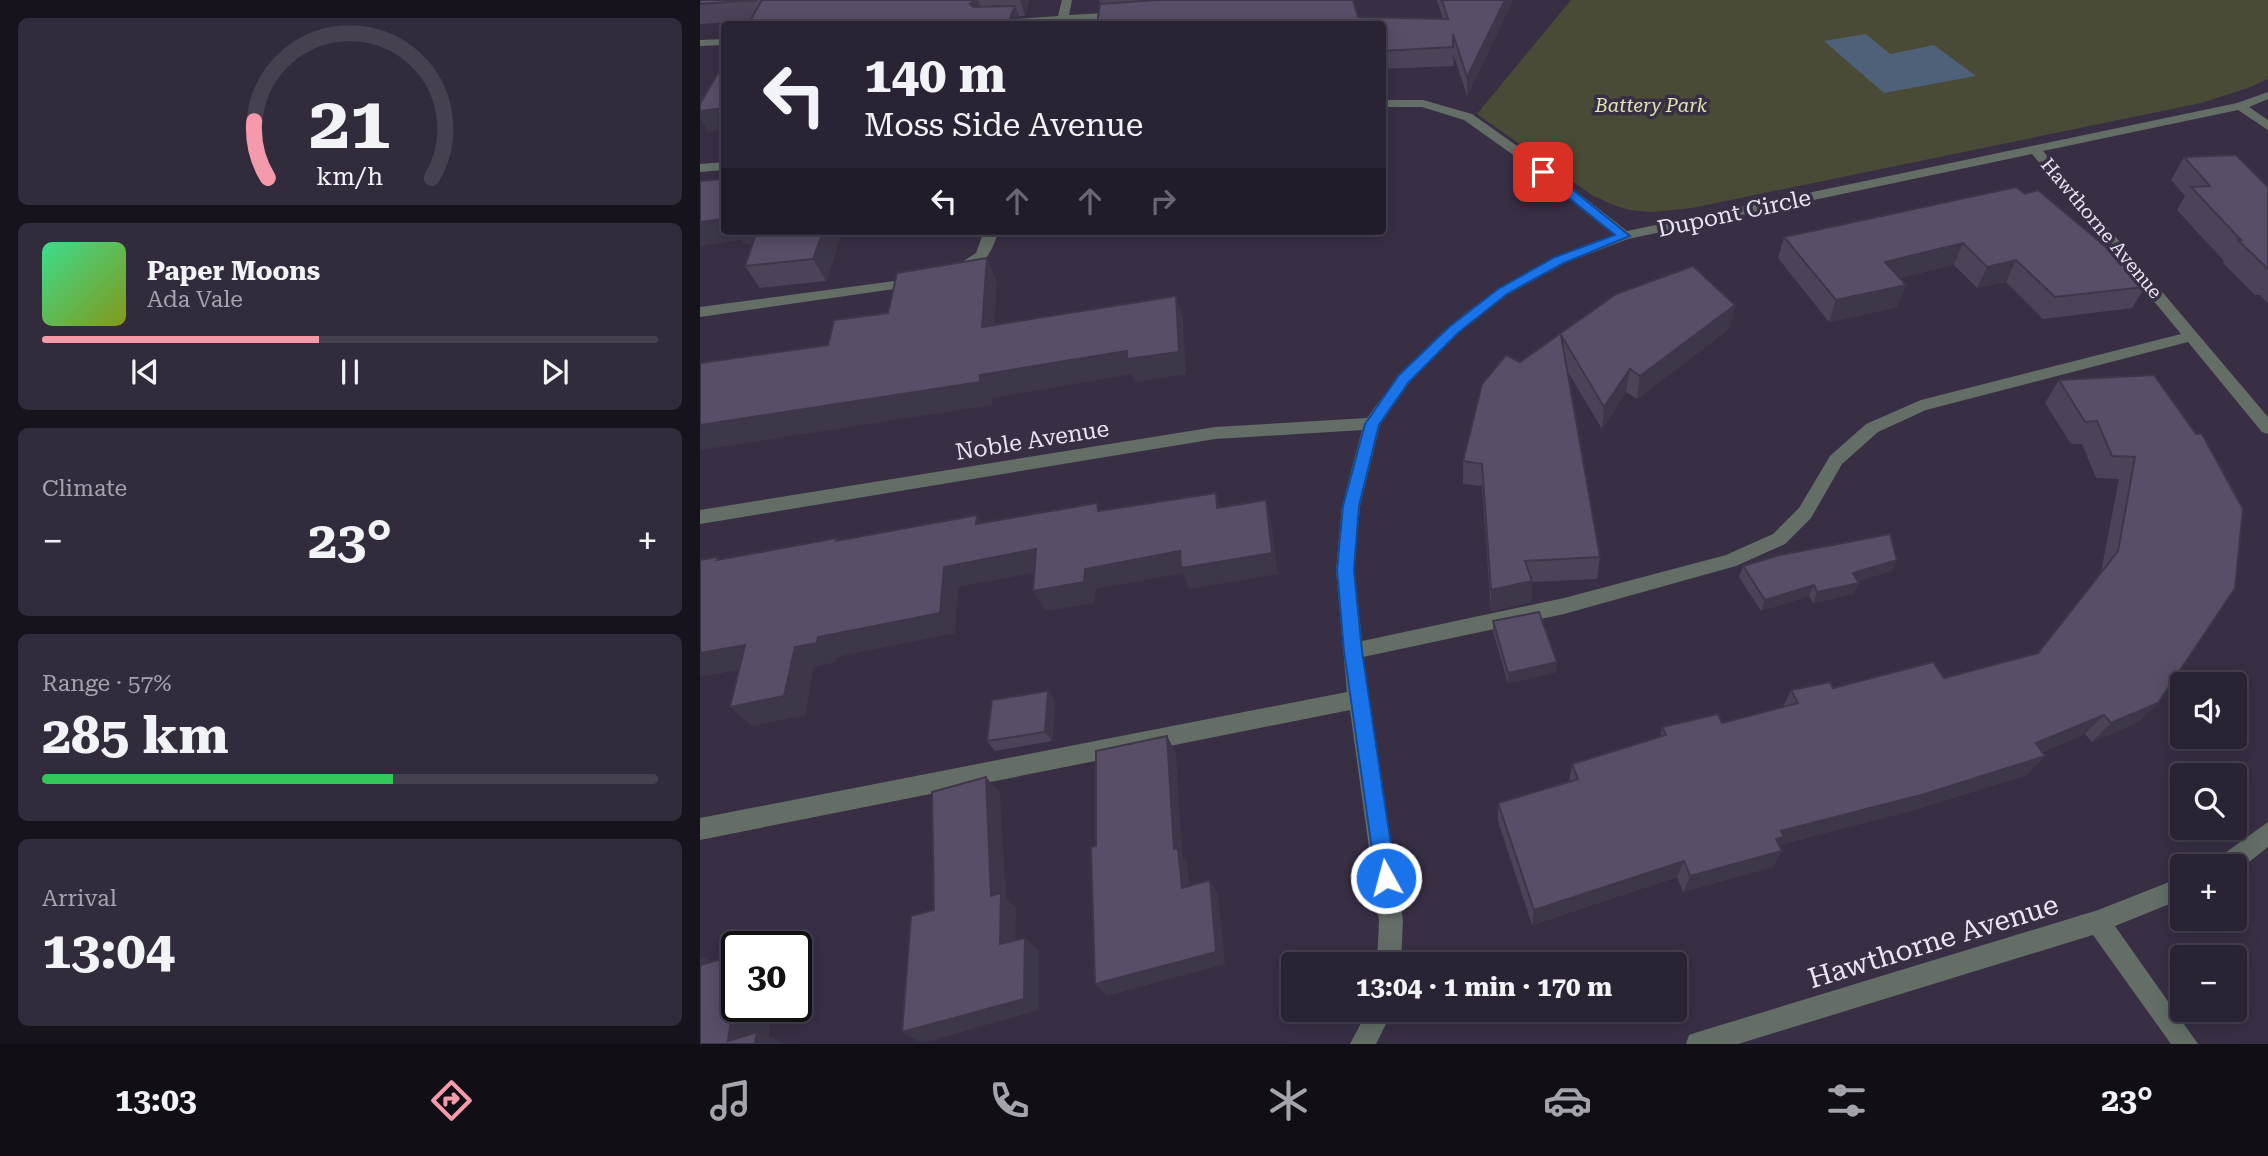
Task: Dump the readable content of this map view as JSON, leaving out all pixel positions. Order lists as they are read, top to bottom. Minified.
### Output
{"streets":{"street":["Dupont Circle","Hawthorne Avenue","Noble Avenue"]},"crossings":[["Dupont Circle","Hawthorne Avenue"],["Dupont Circle","Noble Avenue"]],"parks":["Battery Park"],"page":{"turn":["140 m","Moss Side Avenue"],"song":["Paper Moons","Ada Vale"],"tile":["Climate",["Range · 57%","285 km"],["Arrival","13:04"]],"heat":["−","23°","+"],"map_buttons":["+","−"],"limit":"30","trip":"13:04 · 1 min · 170 m","tabs":["13:03","23°"],"gauge":["21","km/h"]}}
